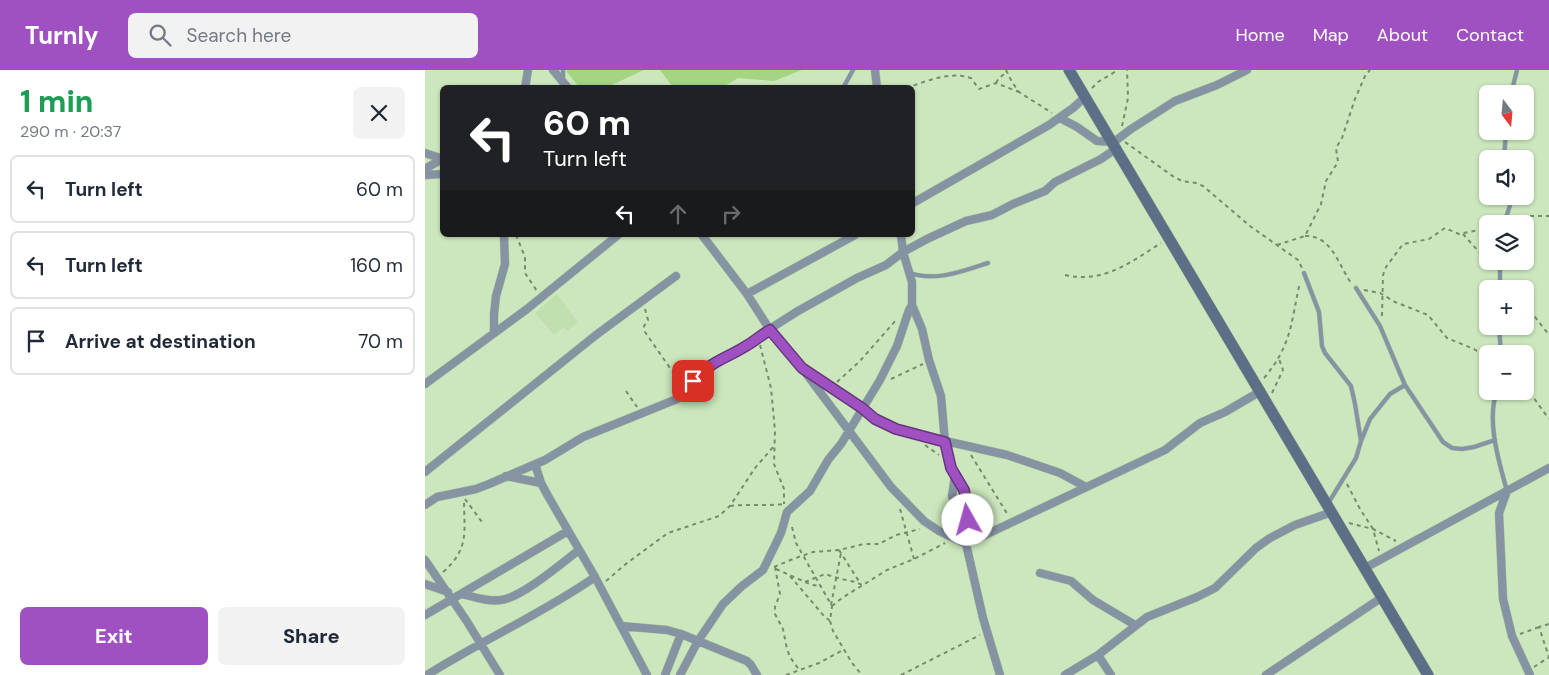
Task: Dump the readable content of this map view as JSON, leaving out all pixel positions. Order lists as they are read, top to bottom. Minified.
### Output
{"north":"bottom","page":{"header":"Turnly","search":"Search here","nav":["Home","Map","About","Contact"],"heading":["1 min","290 m · 20:37"],"map_buttons":["+","−"],"turn":["60 m","Turn left"],"list":[{"name":"Turn left","value":"60 m"},{"name":"Turn left","value":"160 m"},{"name":"Arrive at destination","value":"70 m"}],"buttons":["Exit","Share"]}}
